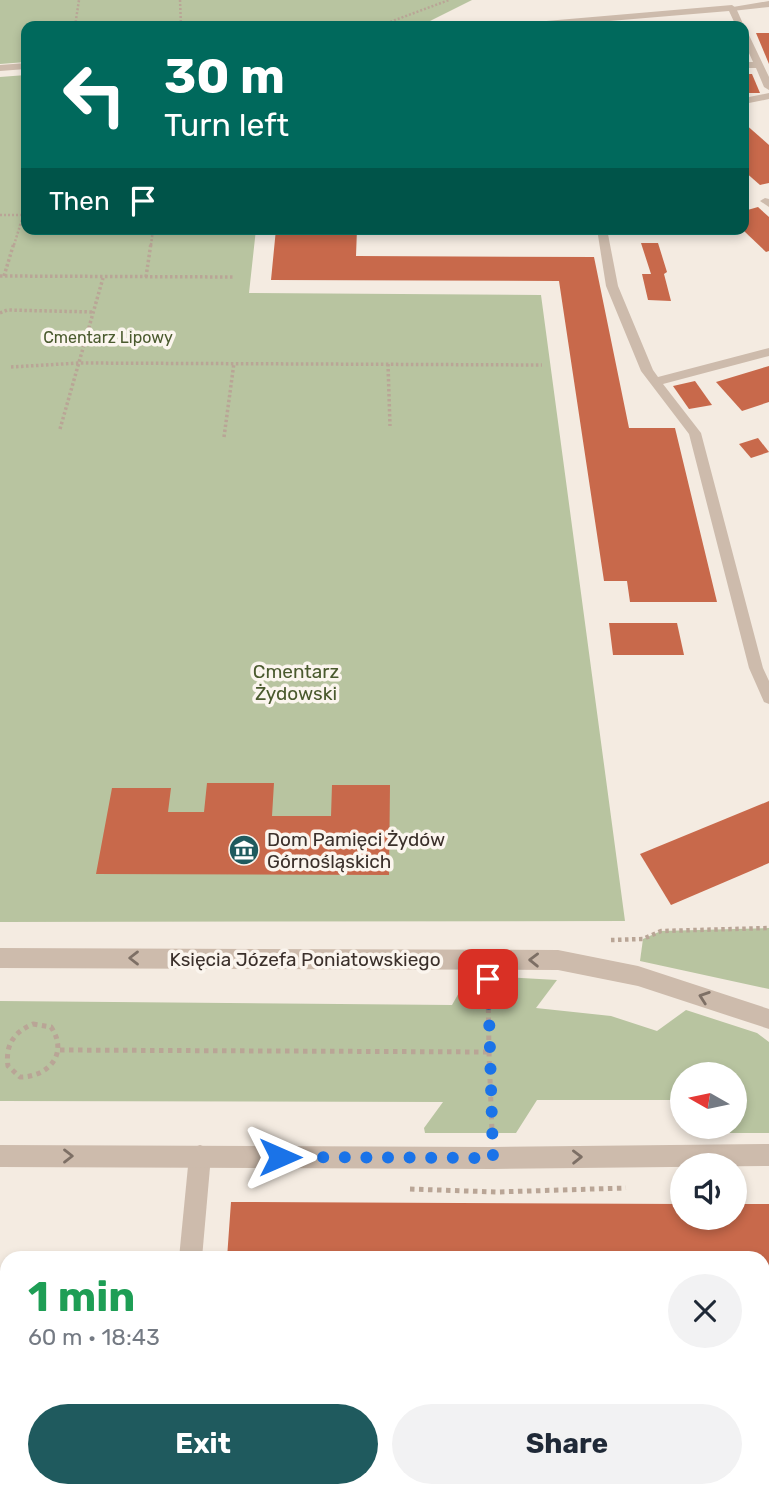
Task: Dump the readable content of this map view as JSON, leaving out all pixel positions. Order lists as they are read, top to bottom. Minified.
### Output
{"streets":{"street":["Księcia Józefa Poniatowskiego"]},"one_way":["Księcia Józefa Poniatowskiego"],"parks":["Cmentarz Lipowy","Cmentarz Żydowski"],"places":{"museum":["Dom Pamięci Żydów Górnośląskich"]},"north":"left","page":{"turn":["30 m","Turn left"],"then":"Then","heading":["1 min","60 m · 18:43"],"buttons":["Exit","Share"]}}
